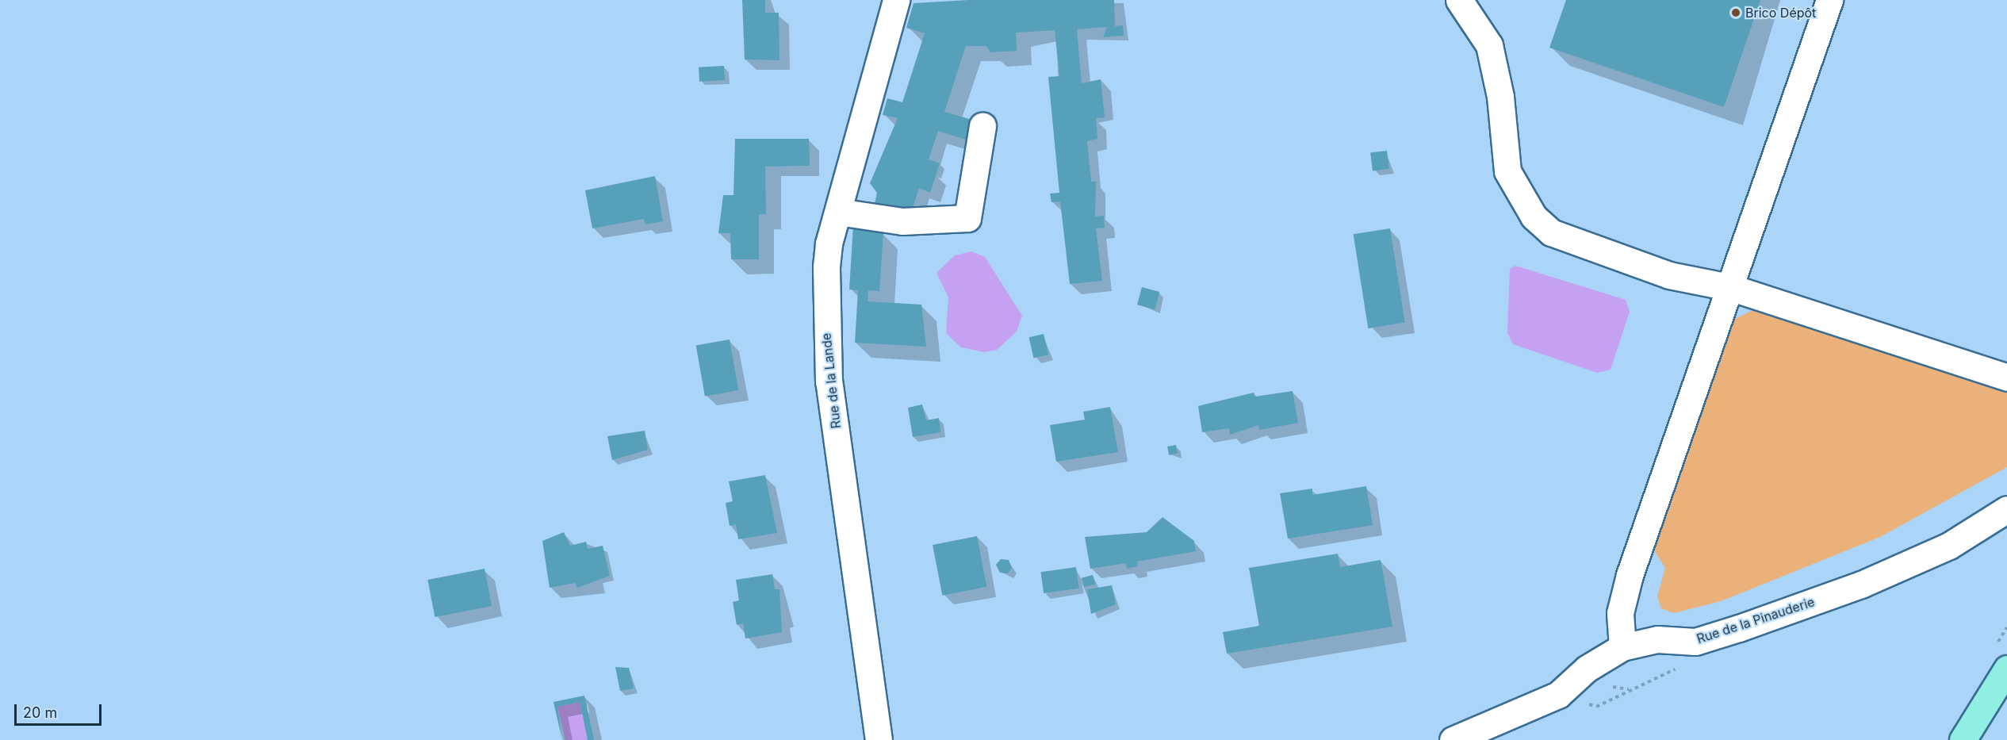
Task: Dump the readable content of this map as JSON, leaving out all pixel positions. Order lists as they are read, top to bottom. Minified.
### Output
{"streets":{"street":["Rue de la Lande","Rue de la Pinauderie"]},"places":["Brico Dépôt"],"scale_bar":"20 m"}
